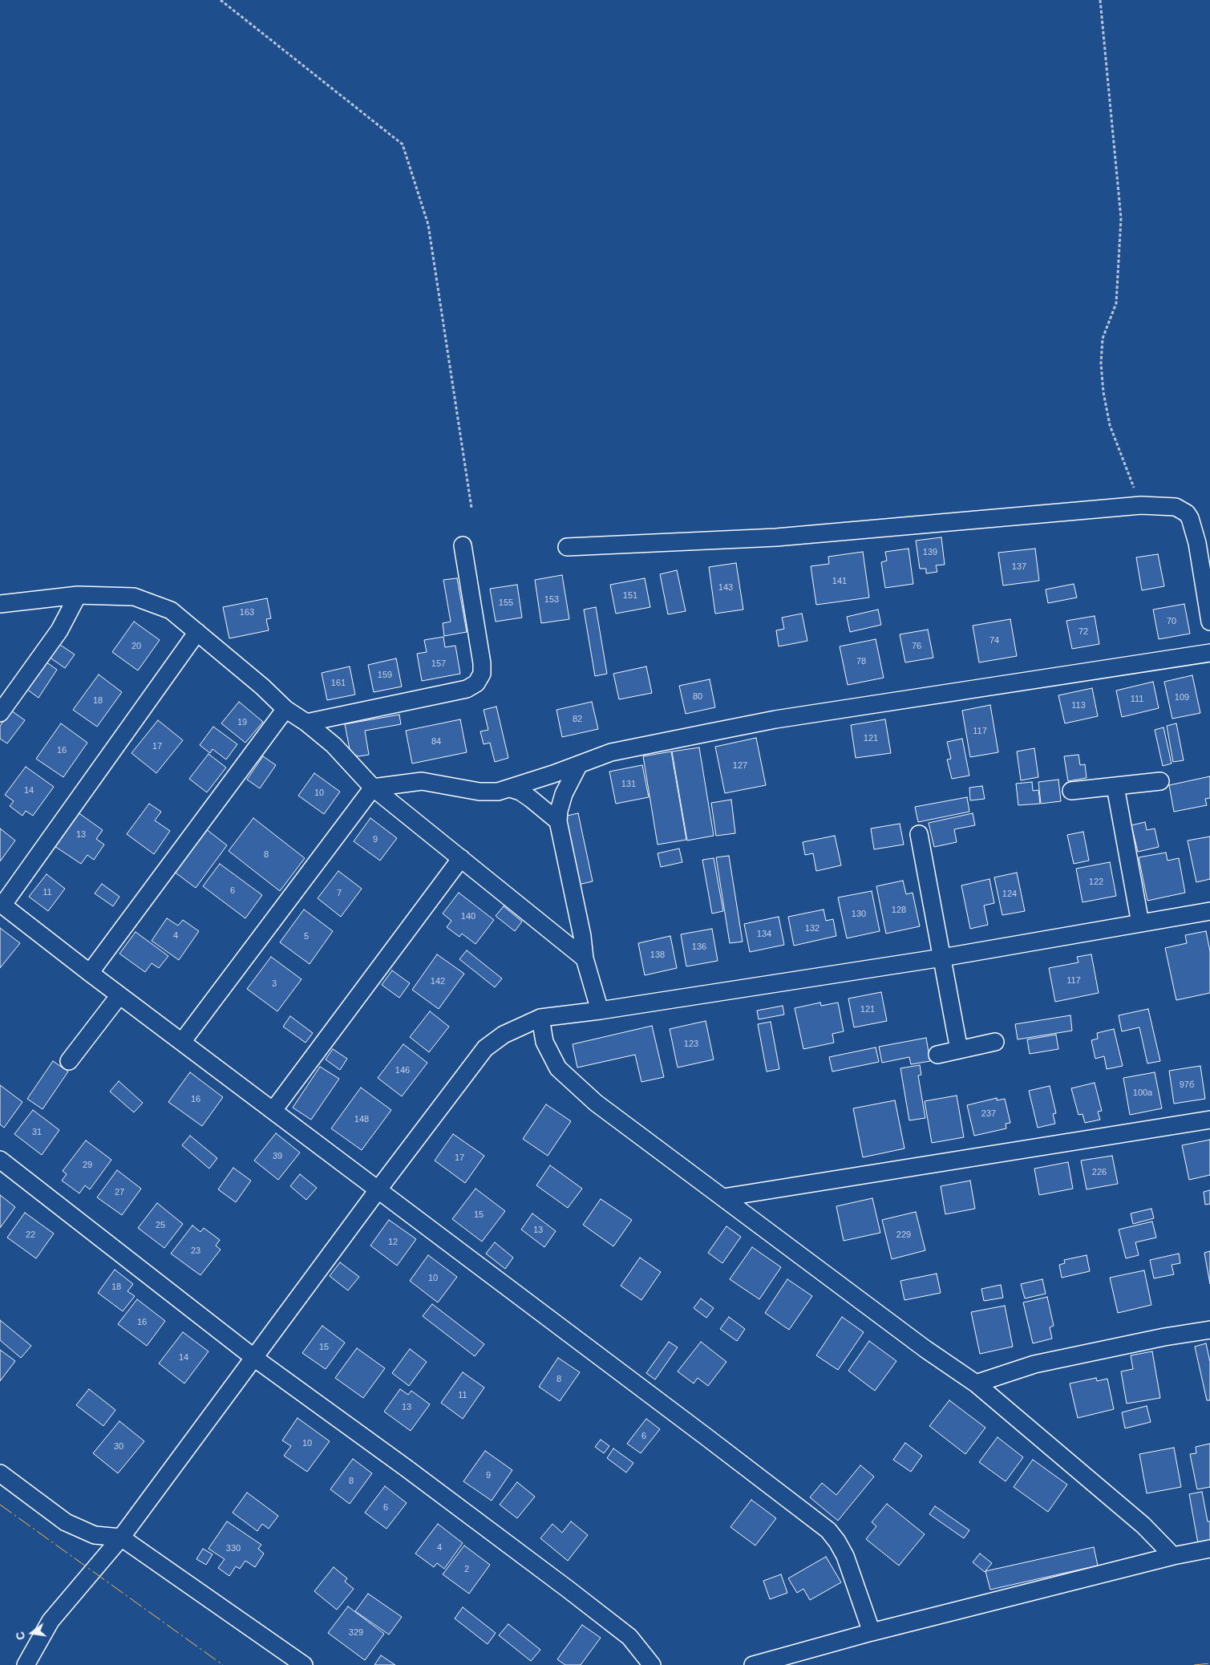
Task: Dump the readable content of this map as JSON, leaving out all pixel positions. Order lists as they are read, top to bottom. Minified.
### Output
{"house_numbers":["139","137","141","143","151","153","155","163","70","72","74","20","76","78","157","159","161","80","109","111","18","113","82","19","117","121","84","17","16","127","131","14","10","13","9","8","122","6","11","7","124","128","130","140","132","134","4","5","136","138","117","142","3","121","123","146","97б","100а","16","237","148","31","39","17","29","226","27","15","25","13","22","229","12","23","10","18","16","15","14","8","11","13","6","10","30","9","8","6","4","330","2","329"],"north":"left"}
